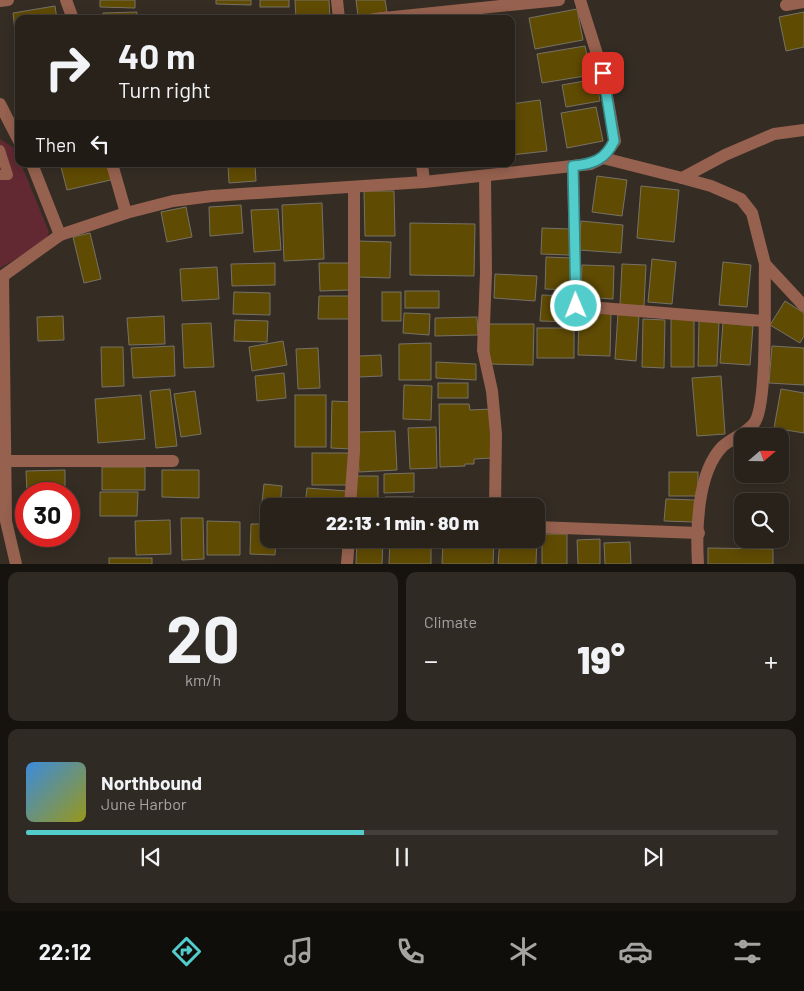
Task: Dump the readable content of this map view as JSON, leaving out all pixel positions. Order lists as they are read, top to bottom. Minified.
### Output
{"north":"right","page":{"turn":["40 m","Turn right"],"then":"Then","limit":"30","trip":"22:13 · 1 min · 80 m","tile":[["20","km/h"],"Climate"],"heat":["−","19°","+"],"song":["Northbound","June Harbor"],"tabs":"22:12"}}
